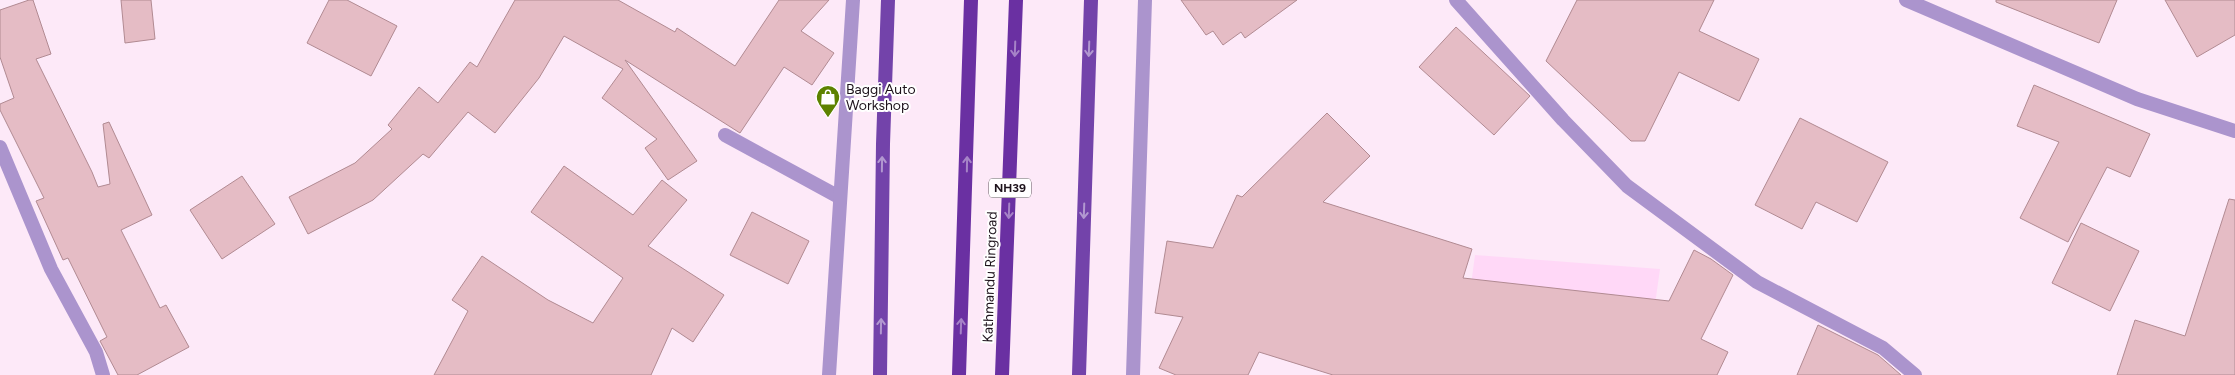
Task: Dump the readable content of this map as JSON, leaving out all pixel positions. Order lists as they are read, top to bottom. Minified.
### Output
{"streets":{"highway":["NH39","Kathmandu Ringroad"]},"places":{"shop":["Baggi Auto Workshop"]}}
